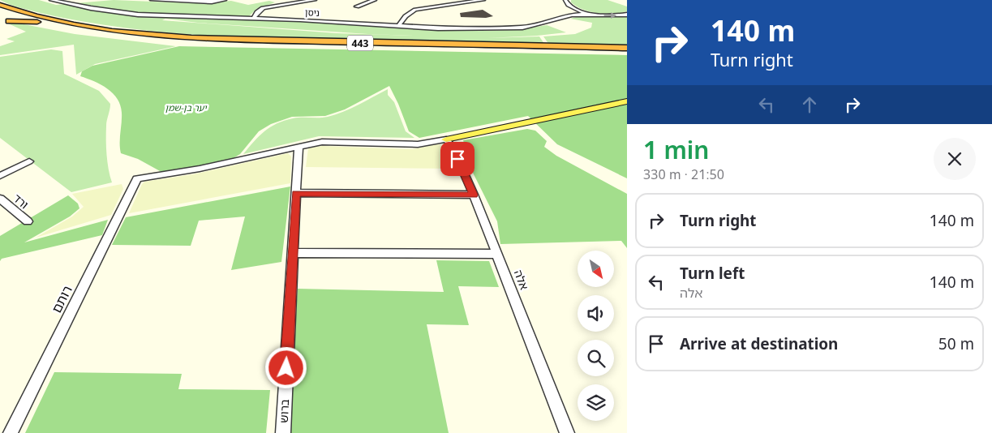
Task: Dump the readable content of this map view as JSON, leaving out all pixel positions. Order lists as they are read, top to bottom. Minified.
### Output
{"streets":{"highway":["443"],"street":["ניסן","ורד","אלה","רותם","ברוש"]},"crossings":[["רותם","ברוש"]],"parks":["יער בן-שמן"],"north":"bottom right","page":{"turn":["140 m","Turn right"],"heading":["1 min","330 m · 21:50"],"list":[{"name":"Turn right","value":"140 m"},{"name":"Turn left","note":"אלה","value":"140 m"},{"name":"Arrive at destination","value":"50 m"}]}}
